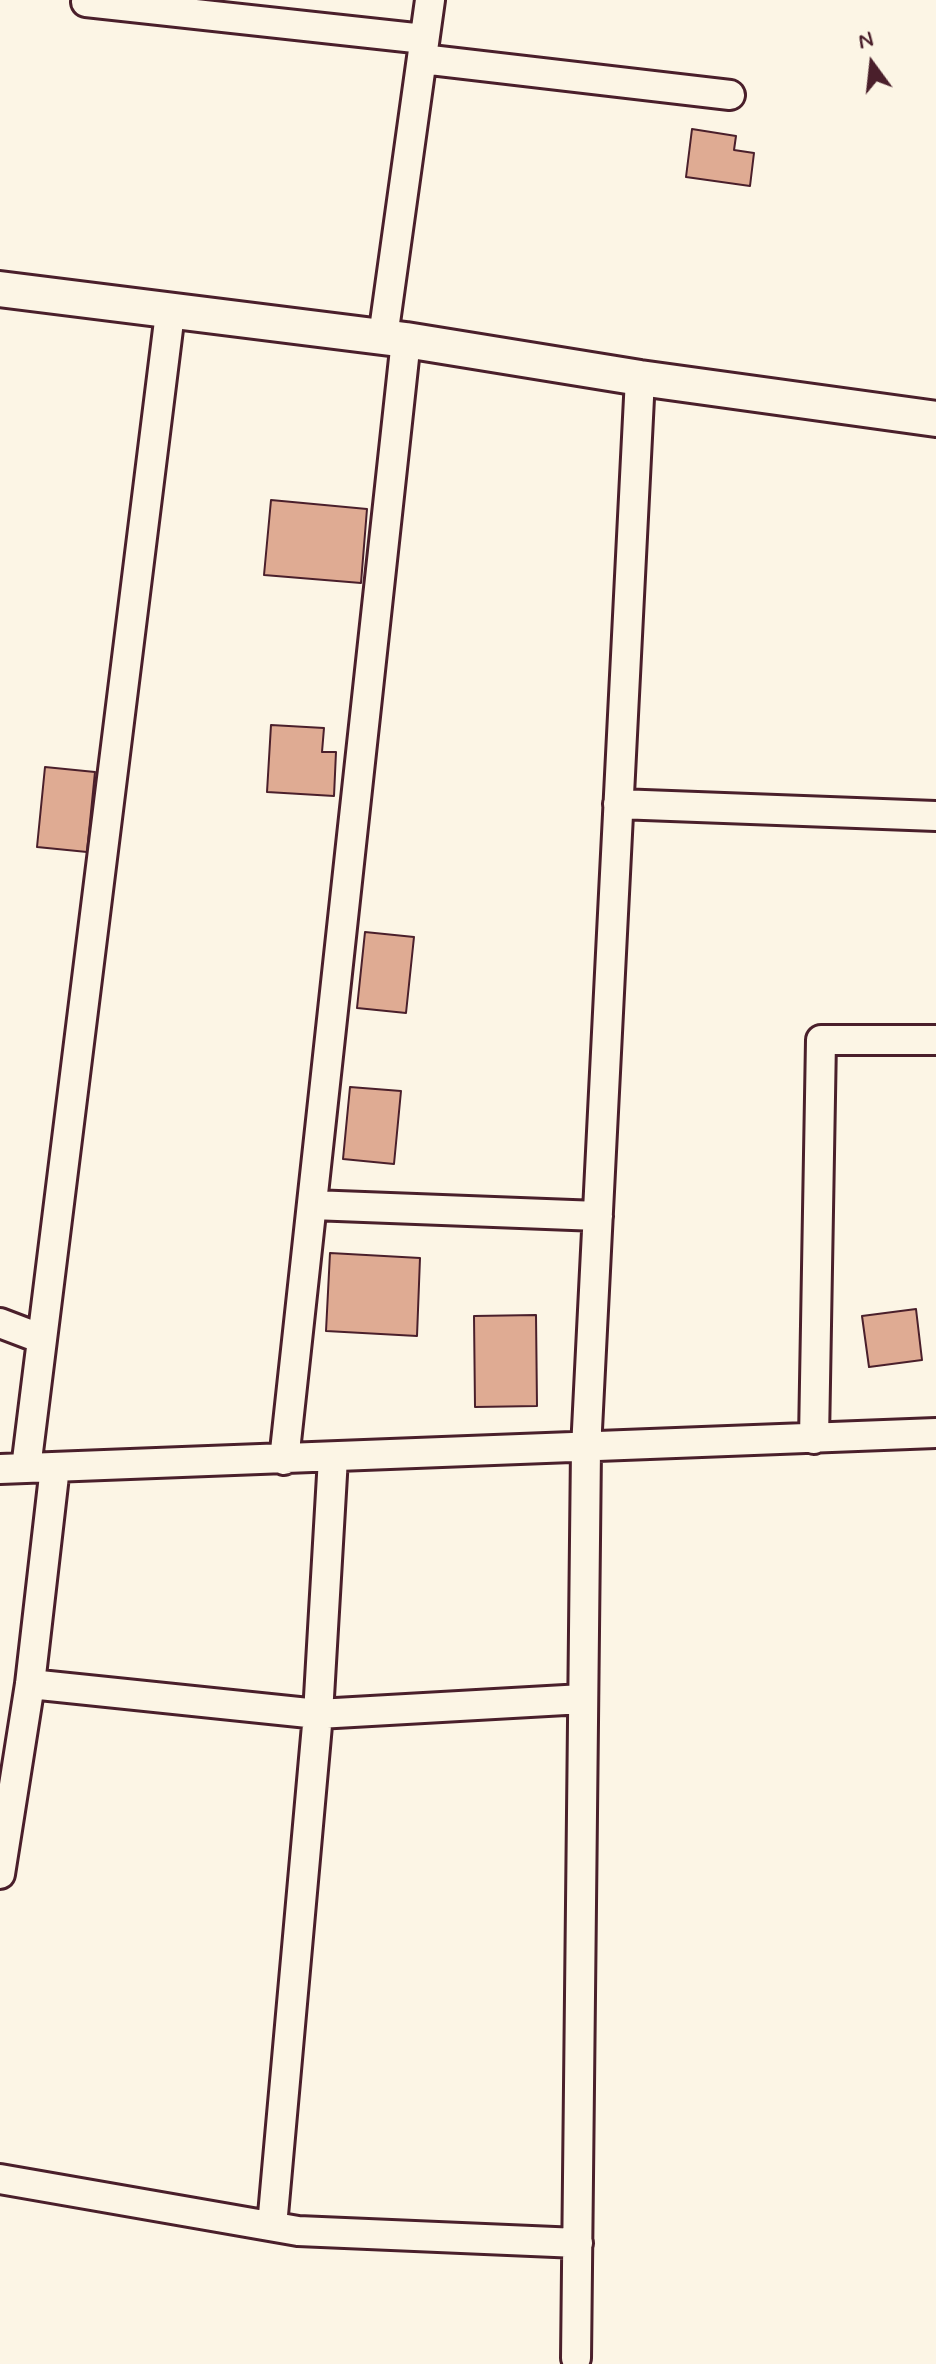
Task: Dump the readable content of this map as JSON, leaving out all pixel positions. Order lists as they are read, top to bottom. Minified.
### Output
{"north":"top"}
